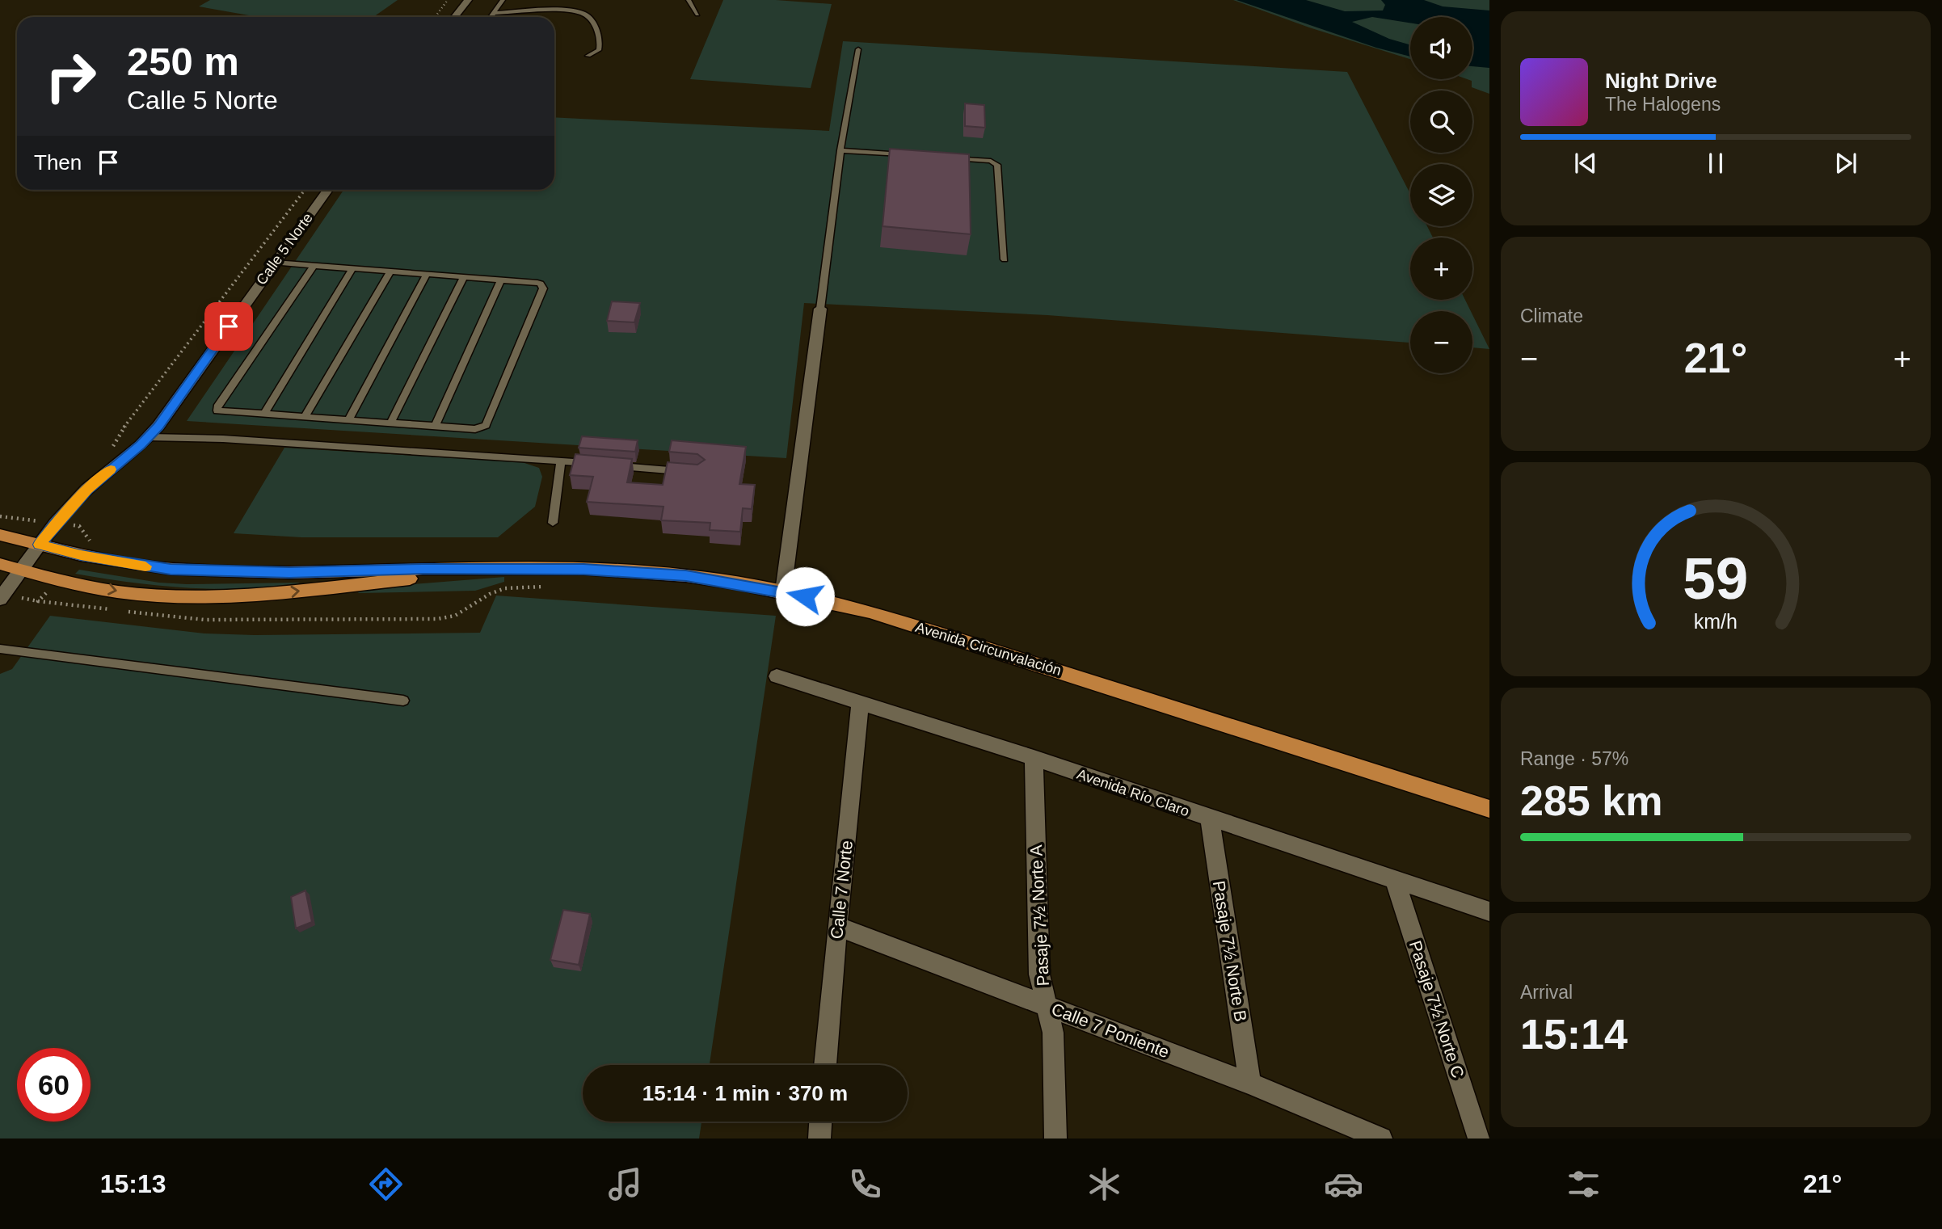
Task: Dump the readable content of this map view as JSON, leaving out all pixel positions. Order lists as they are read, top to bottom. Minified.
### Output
{"streets":{"main road":["Avenida Circunvalación"],"street":["Calle 5 Norte","Avenida Río Claro","Calle 7 Norte","Pasaje 7½ Norte A","Pasaje 7½ Norte B","Pasaje 7½ Norte C","Calle 7 Poniente"]},"crossings":[["Calle 5 Norte","Avenida Circunvalación"],["Avenida Río Claro","Calle 7 Norte"],["Avenida Río Claro","Pasaje 7½ Norte A"],["Avenida Río Claro","Pasaje 7½ Norte B"],["Avenida Río Claro","Pasaje 7½ Norte C"],["Calle 7 Norte","Calle 7 Poniente"],["Pasaje 7½ Norte A","Calle 7 Poniente"],["Pasaje 7½ Norte B","Calle 7 Poniente"]],"page":{"map_buttons":["+","−"],"turn":["250 m","Calle 5 Norte"],"song":["Night Drive","The Halogens"],"then":"Then","tile":["Climate",["Range · 57%","285 km"],["Arrival","15:14"]],"heat":["−","21°","+"],"limit":"60","trip":"15:14 · 1 min · 370 m","tabs":["15:13","21°"],"gauge":["59","km/h"]}}
